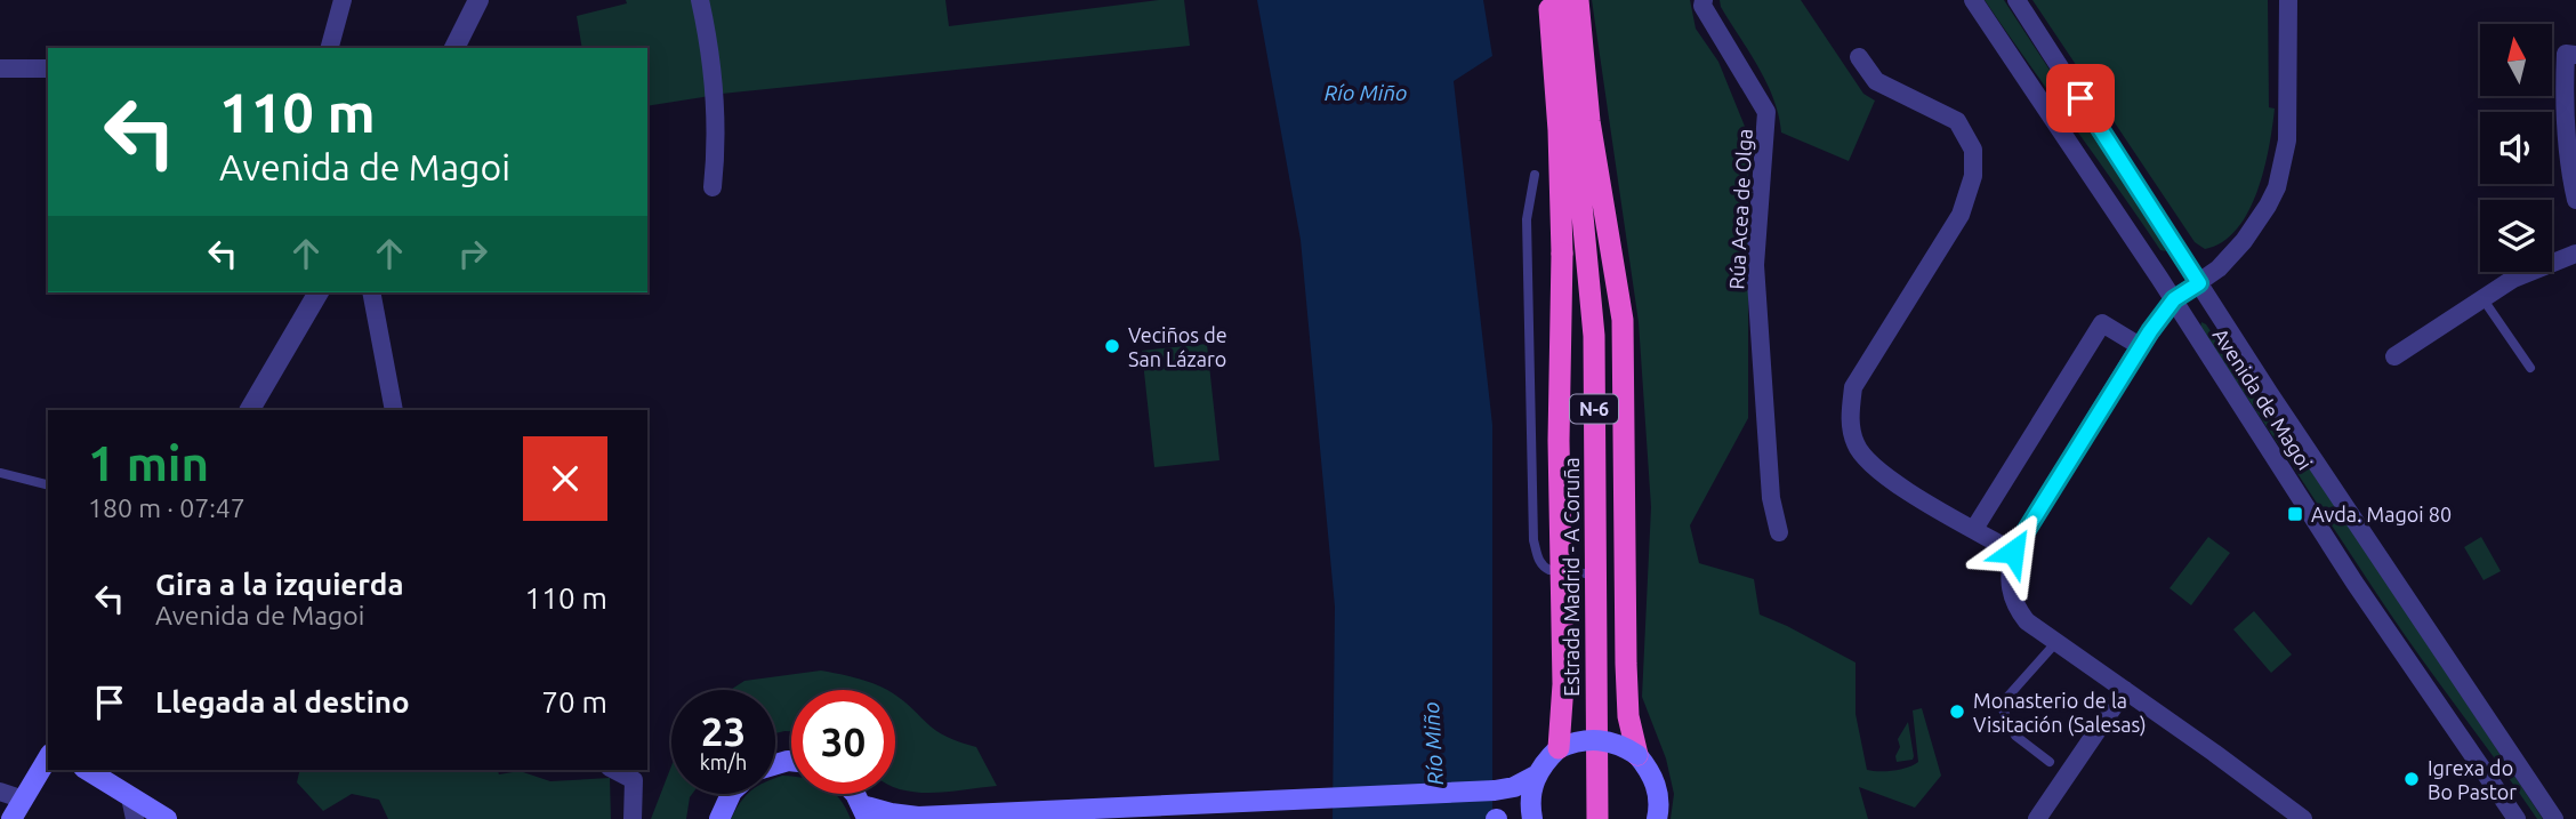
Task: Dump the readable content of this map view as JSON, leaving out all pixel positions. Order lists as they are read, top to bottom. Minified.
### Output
{"streets":{"highway":["N-6","Estrada Madrid - A Coruña"],"street":["Rúa Acea de Olga","Avenida de Magoi"]},"water":["Río Miño"],"places":{"other":["Veciños de San Lázaro","Monasterio de la Visitación (Salesas)","Igrexa do Bo Pastor"],"transit":["Avda. Magoi 80"]},"north":"top","page":{"turn":["110 m","Avenida de Magoi"],"heading":["1 min","180 m · 07:47"],"list":[{"name":"Gira a la izquierda","note":"Avenida de Magoi","value":"110 m"},{"name":"Llegada al destino","value":"70 m"}],"speed":"23 km/h","limit":"30"}}
